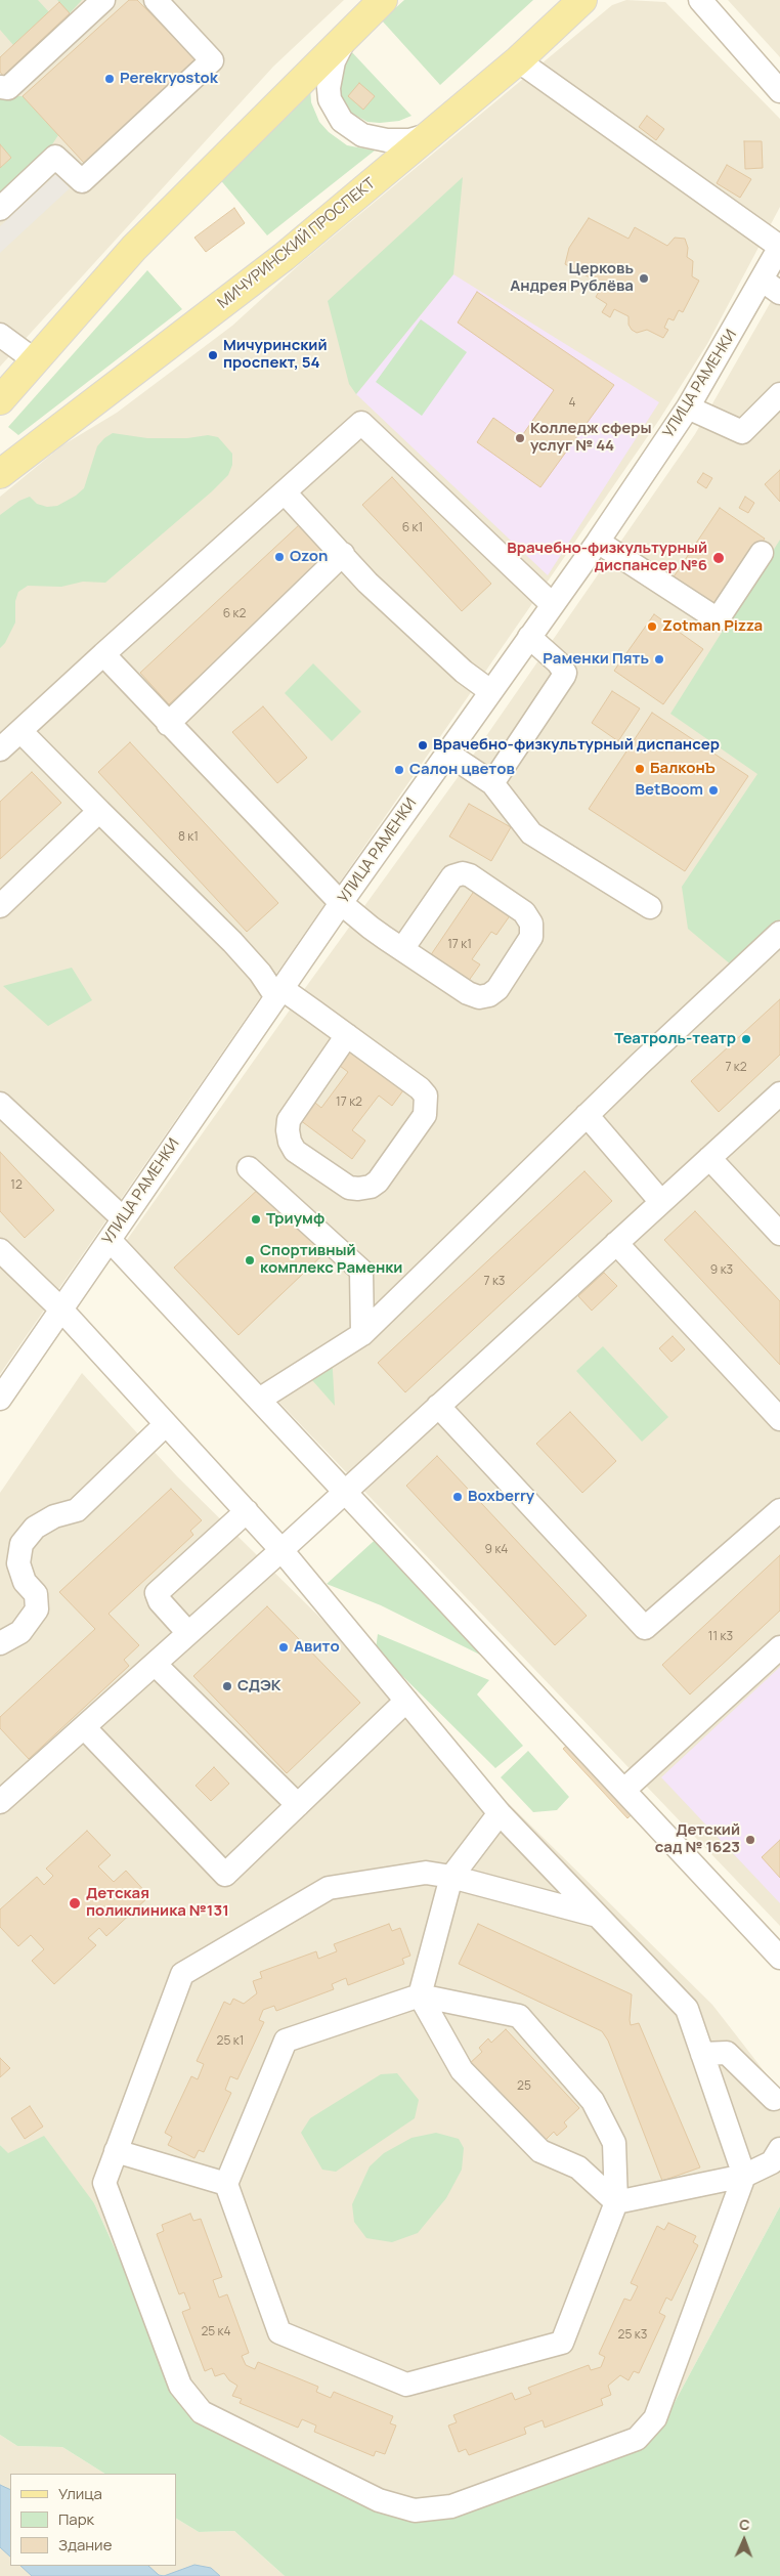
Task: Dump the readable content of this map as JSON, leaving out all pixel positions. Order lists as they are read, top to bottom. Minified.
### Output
{"streets":{"main road":["МИЧУРИНСКИЙ ПРОСПЕКТ"],"street":["УЛИЦА РАМЕНКИ"]},"places":["Perekryostok","Церковь Андрея Рублёва","Мичуринский проспект, 54","Колледж сферы услуг № 44","Ozon","Врачебно-физкультурный диспансер №6","Zotman Pizza","Раменки Пять","Врачебно-физкультурный диспансер","БалконЪ","Салон цветов","BetBoom","Театроль-театр","Триумф","Спортивный комплекс Раменки","Boxberry","Авито","СДЭК","Детский сад № 1623","Детская поликлиника №131"],"house_numbers":["4","6 к1","6 к2","8 к1","17 к1","7 к2","17 к2","12","9 к3","7 к3","9 к4","11 к3","25 к1","25","25 к4","25 к3"],"legend":["Улица","Парк","Здание"],"north":"top"}
